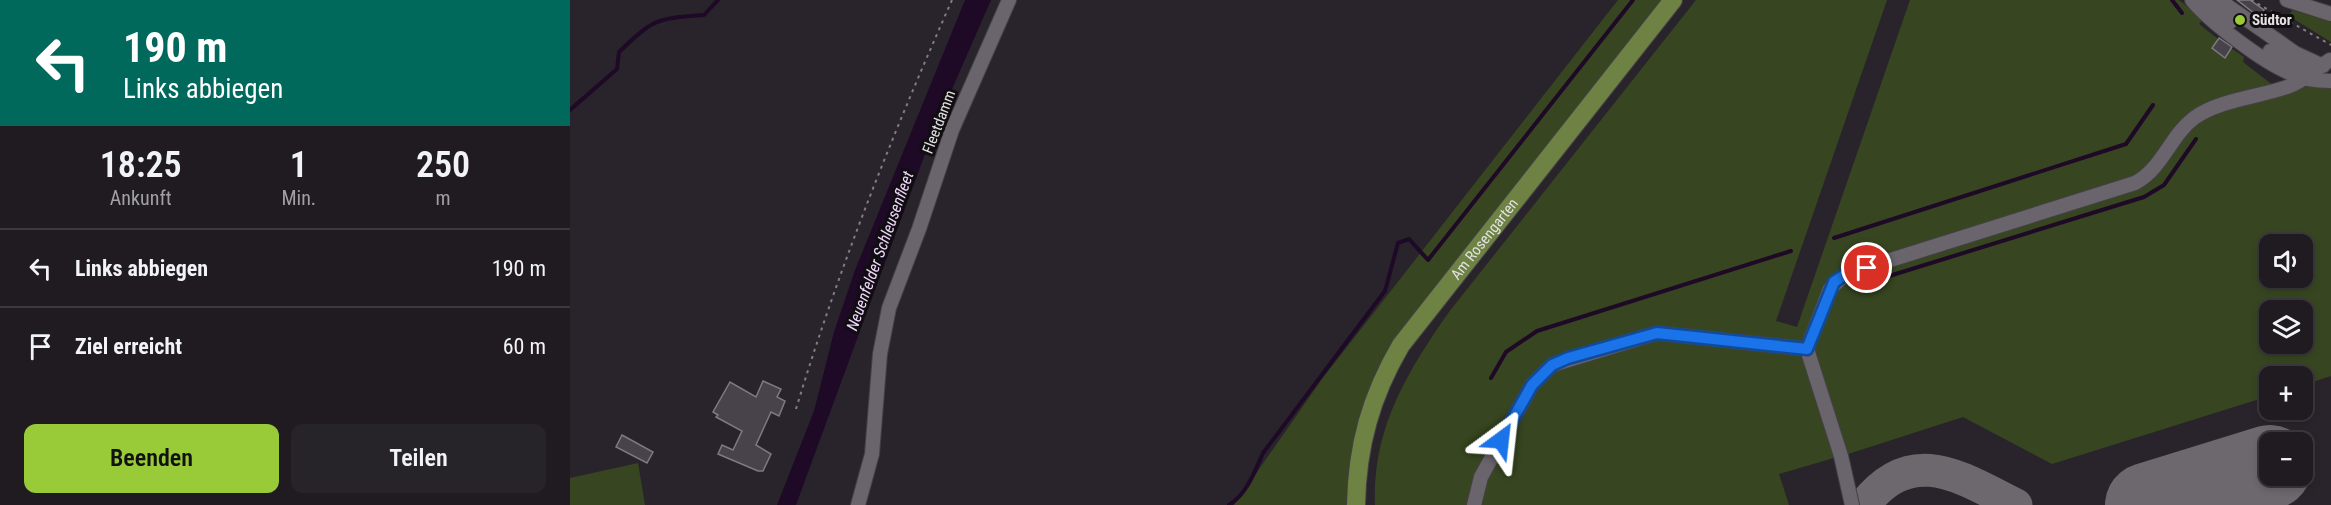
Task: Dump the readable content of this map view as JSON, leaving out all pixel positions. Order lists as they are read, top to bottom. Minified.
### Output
{"streets":{"main road":["Am Rosengarten"],"street":["Fleetdamm"]},"water":["Neuenfelder Schleusenfleet"],"places":["Südtor"],"page":{"turn":["190 m","Links abbiegen"],"eta":["18:25","Ankunft","1","Min.","250","m"],"list":[{"name":"Links abbiegen","value":"190 m"},{"name":"Ziel erreicht","value":"60 m"}],"map_buttons":["+","−"],"buttons":["Beenden","Teilen"]}}
